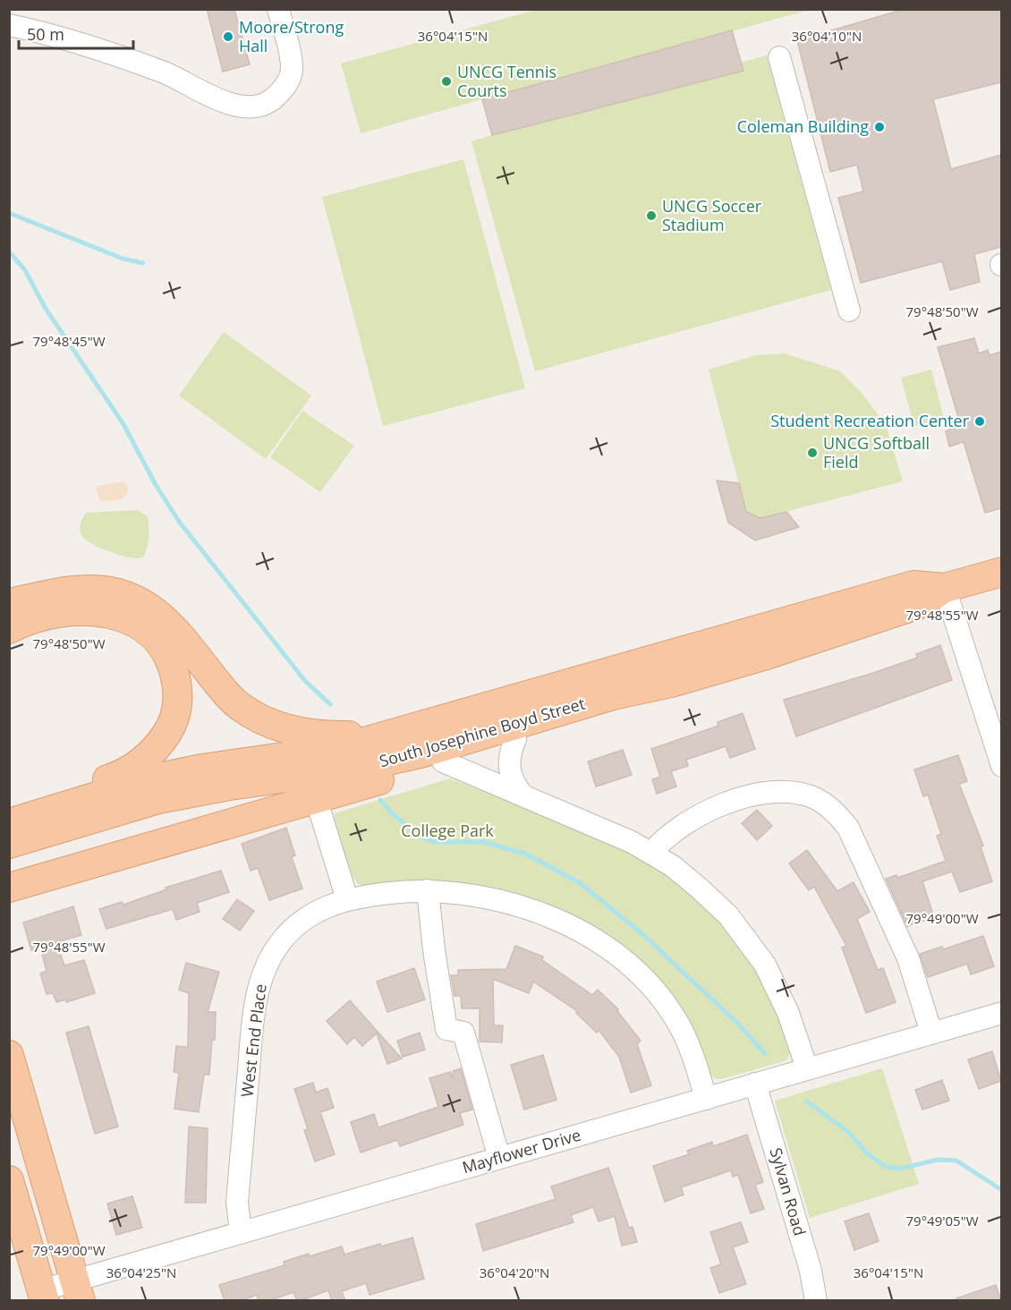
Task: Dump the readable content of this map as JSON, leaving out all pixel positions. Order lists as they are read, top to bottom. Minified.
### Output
{"streets":{"main road":["South Josephine Boyd Street"],"street":["West End Place","Mayflower Drive","Sylvan Road"]},"crossings":[["West End Place","Mayflower Drive"],["Mayflower Drive","Sylvan Road"]],"parks":["College Park"],"places":["Moore/Strong Hall","UNCG Tennis Courts","Coleman Building","UNCG Soccer Stadium","Student Recreation Center","UNCG Softball Field"],"scale_bar":"50 m","coordinates":["36°04'15\"N","36°04'10\"N","79°48'50\"W","79°48'45\"W","79°48'55\"W","79°49'00\"W","79°49'05\"W","36°04'25\"N","36°04'20\"N"]}
